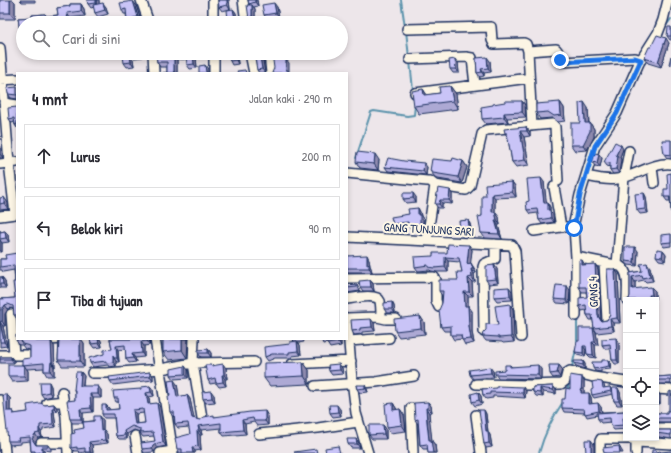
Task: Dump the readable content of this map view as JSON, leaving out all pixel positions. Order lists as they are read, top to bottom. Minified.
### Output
{"streets":{"street":["GANG TUNJUNG SARI","GANG 4"]},"page":{"search":"Cari di sini","heading":["4 mnt","Jalan kaki · 290 m"],"list":[["Lurus","200 m"],["Belok kiri","90 m"],"Tiba di tujuan"],"map_buttons":["+","−"]}}
